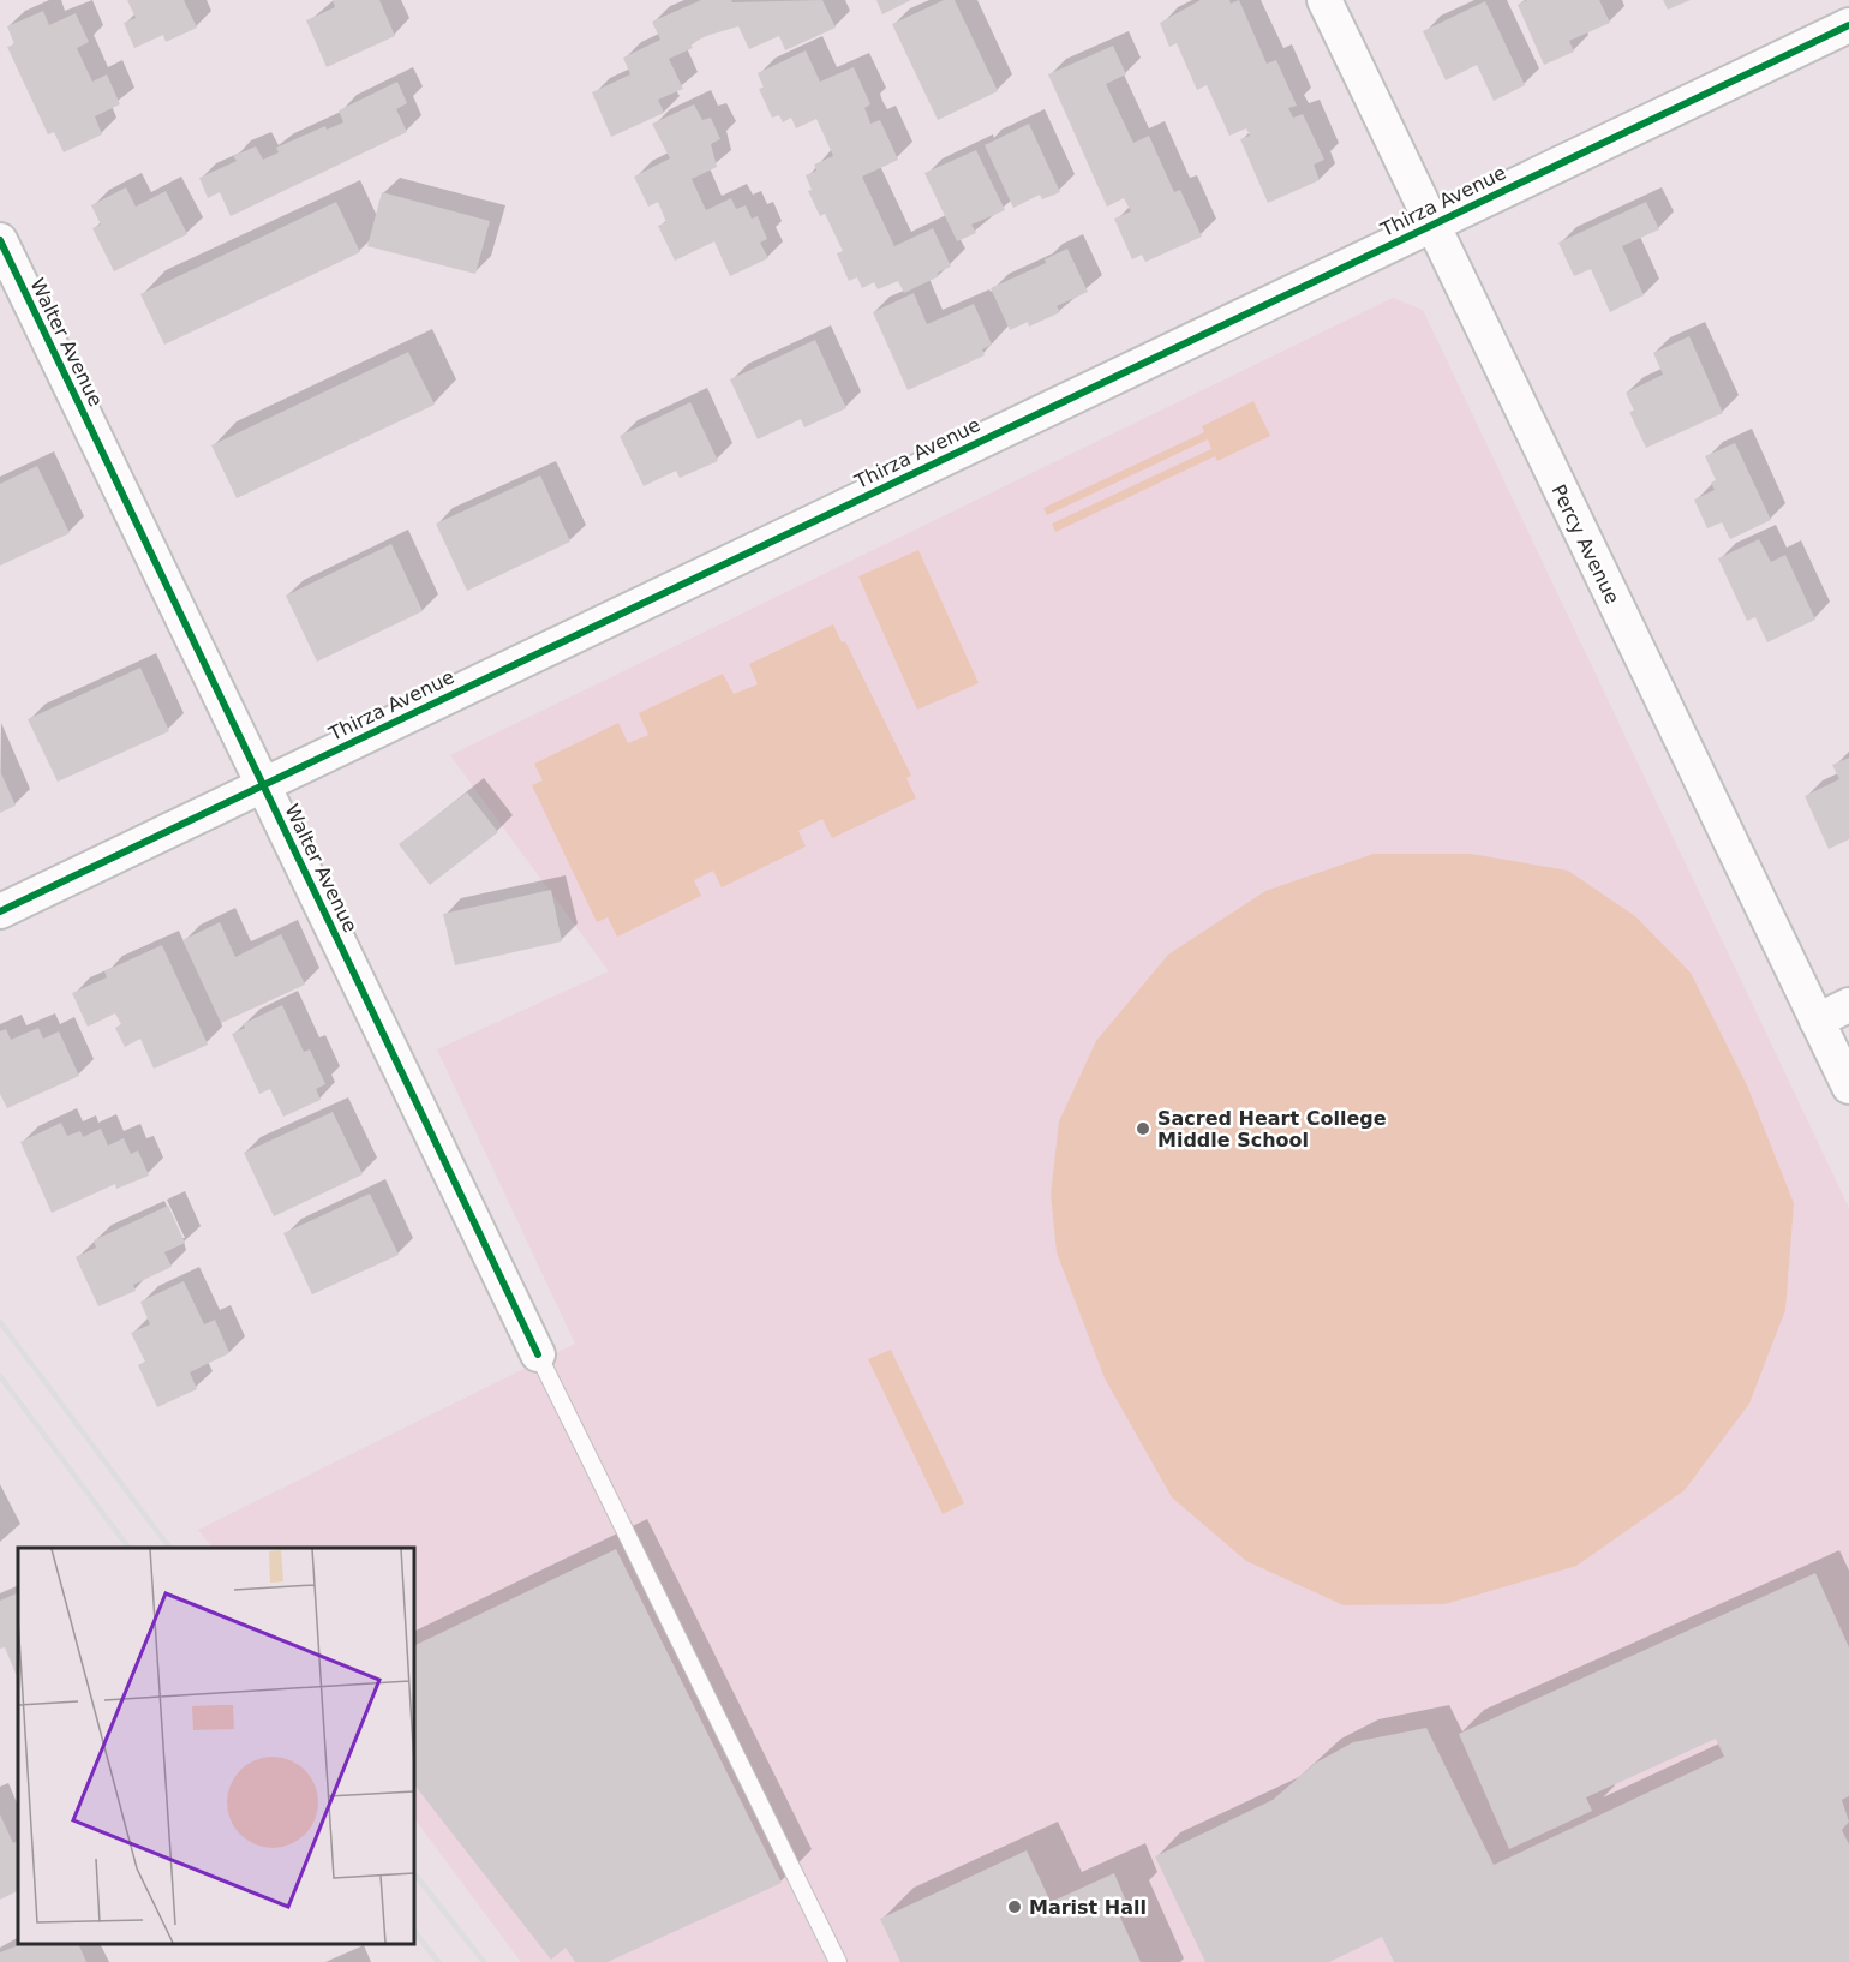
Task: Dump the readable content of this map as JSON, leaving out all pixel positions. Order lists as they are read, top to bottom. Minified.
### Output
{"streets":{"street":["Thirza Avenue","Walter Avenue","Percy Avenue"]},"crossings":[["Thirza Avenue","Walter Avenue"],["Thirza Avenue","Percy Avenue"]],"places":["Sacred Heart College Middle School","Marist Hall"]}
